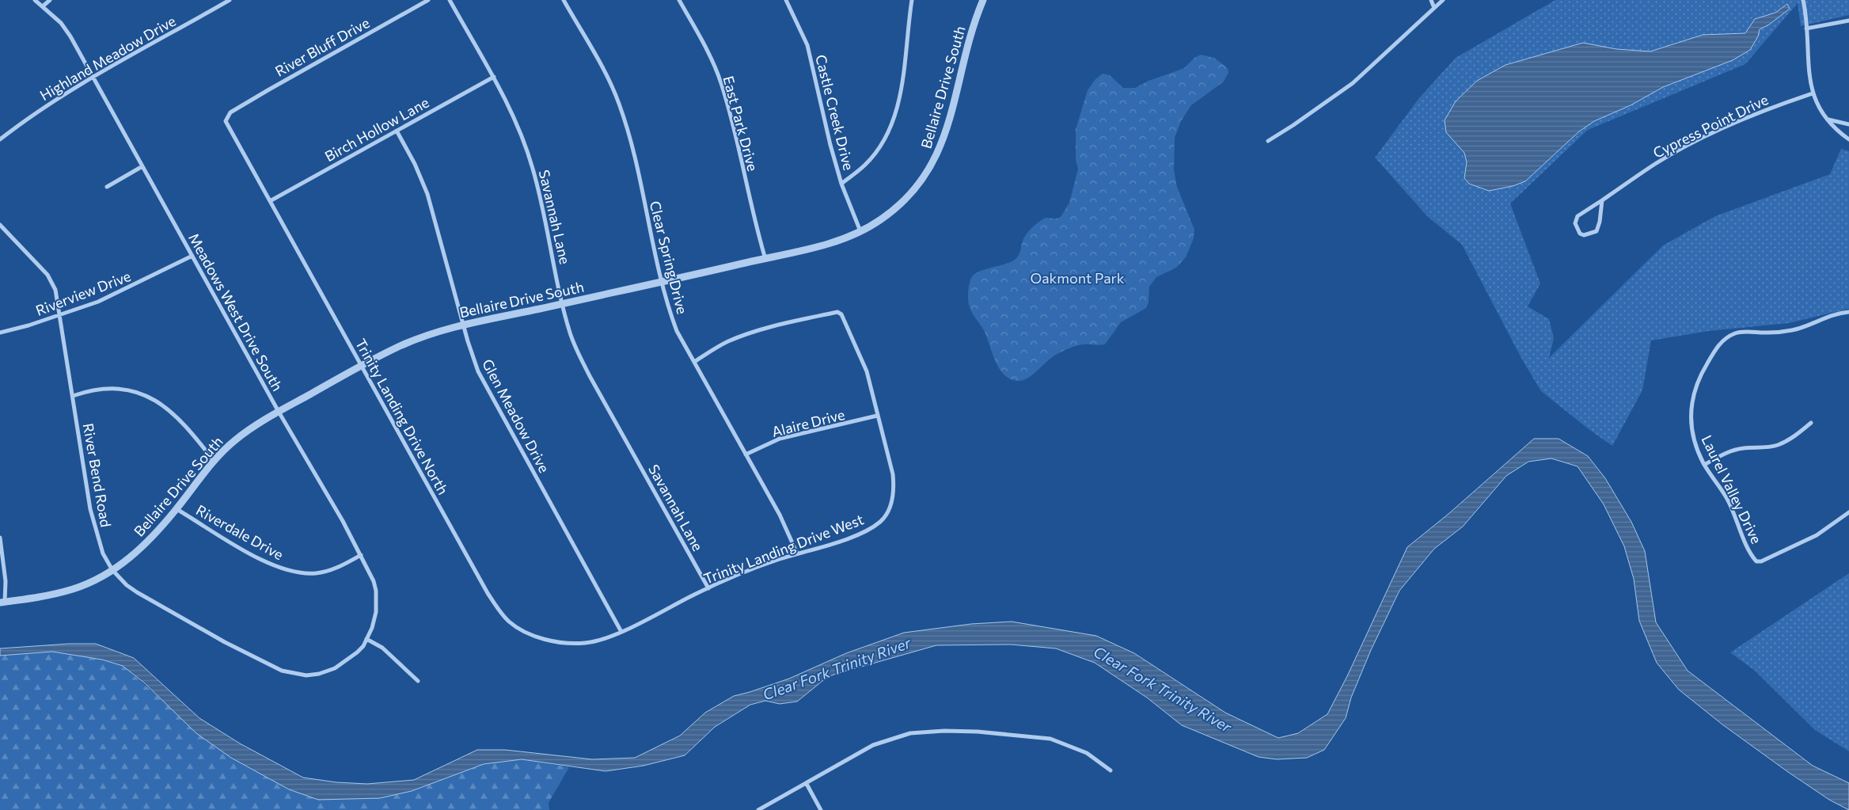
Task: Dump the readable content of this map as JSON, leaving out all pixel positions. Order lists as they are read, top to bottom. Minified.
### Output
{"streets":{"street":["River Bluff Drive","Highland Meadow Drive","Bellaire Drive South","Castle Creek Drive","East Park Drive","Cypress Point Drive","Birch Hollow Lane","Savannah Lane","Clear Spring Drive","Riverview Drive","Meadows West Drive South","Glen Meadow Drive","Trinity Landing Drive North","Alaire Drive","River Bend Road","Laurel Valley Drive","Riverdale Drive","Trinity Landing Drive West"]},"crossings":[["River Bluff Drive","Trinity Landing Drive North"],["Highland Meadow Drive","Meadows West Drive South"],["Bellaire Drive South","Castle Creek Drive"],["Bellaire Drive South","East Park Drive"],["Bellaire Drive South","Savannah Lane"],["Bellaire Drive South","Clear Spring Drive"],["Bellaire Drive South","Meadows West Drive South"],["Bellaire Drive South","Glen Meadow Drive"],["Bellaire Drive South","Trinity Landing Drive North"],["Bellaire Drive South","River Bend Road"],["Bellaire Drive South","Riverdale Drive"],["Birch Hollow Lane","Savannah Lane"],["Birch Hollow Lane","Glen Meadow Drive"],["Birch Hollow Lane","Trinity Landing Drive North"],["Savannah Lane","Trinity Landing Drive West"],["Clear Spring Drive","Alaire Drive"],["Clear Spring Drive","Trinity Landing Drive West"],["Riverview Drive","Meadows West Drive South"],["Riverview Drive","River Bend Road"],["Meadows West Drive South","River Bend Road"],["Meadows West Drive South","Riverdale Drive"],["Glen Meadow Drive","Trinity Landing Drive North"],["Glen Meadow Drive","Trinity Landing Drive West"],["Trinity Landing Drive North","Trinity Landing Drive West"],["Alaire Drive","Trinity Landing Drive West"]],"water":["Clear Fork Trinity River"],"parks":["Oakmont Park"]}
